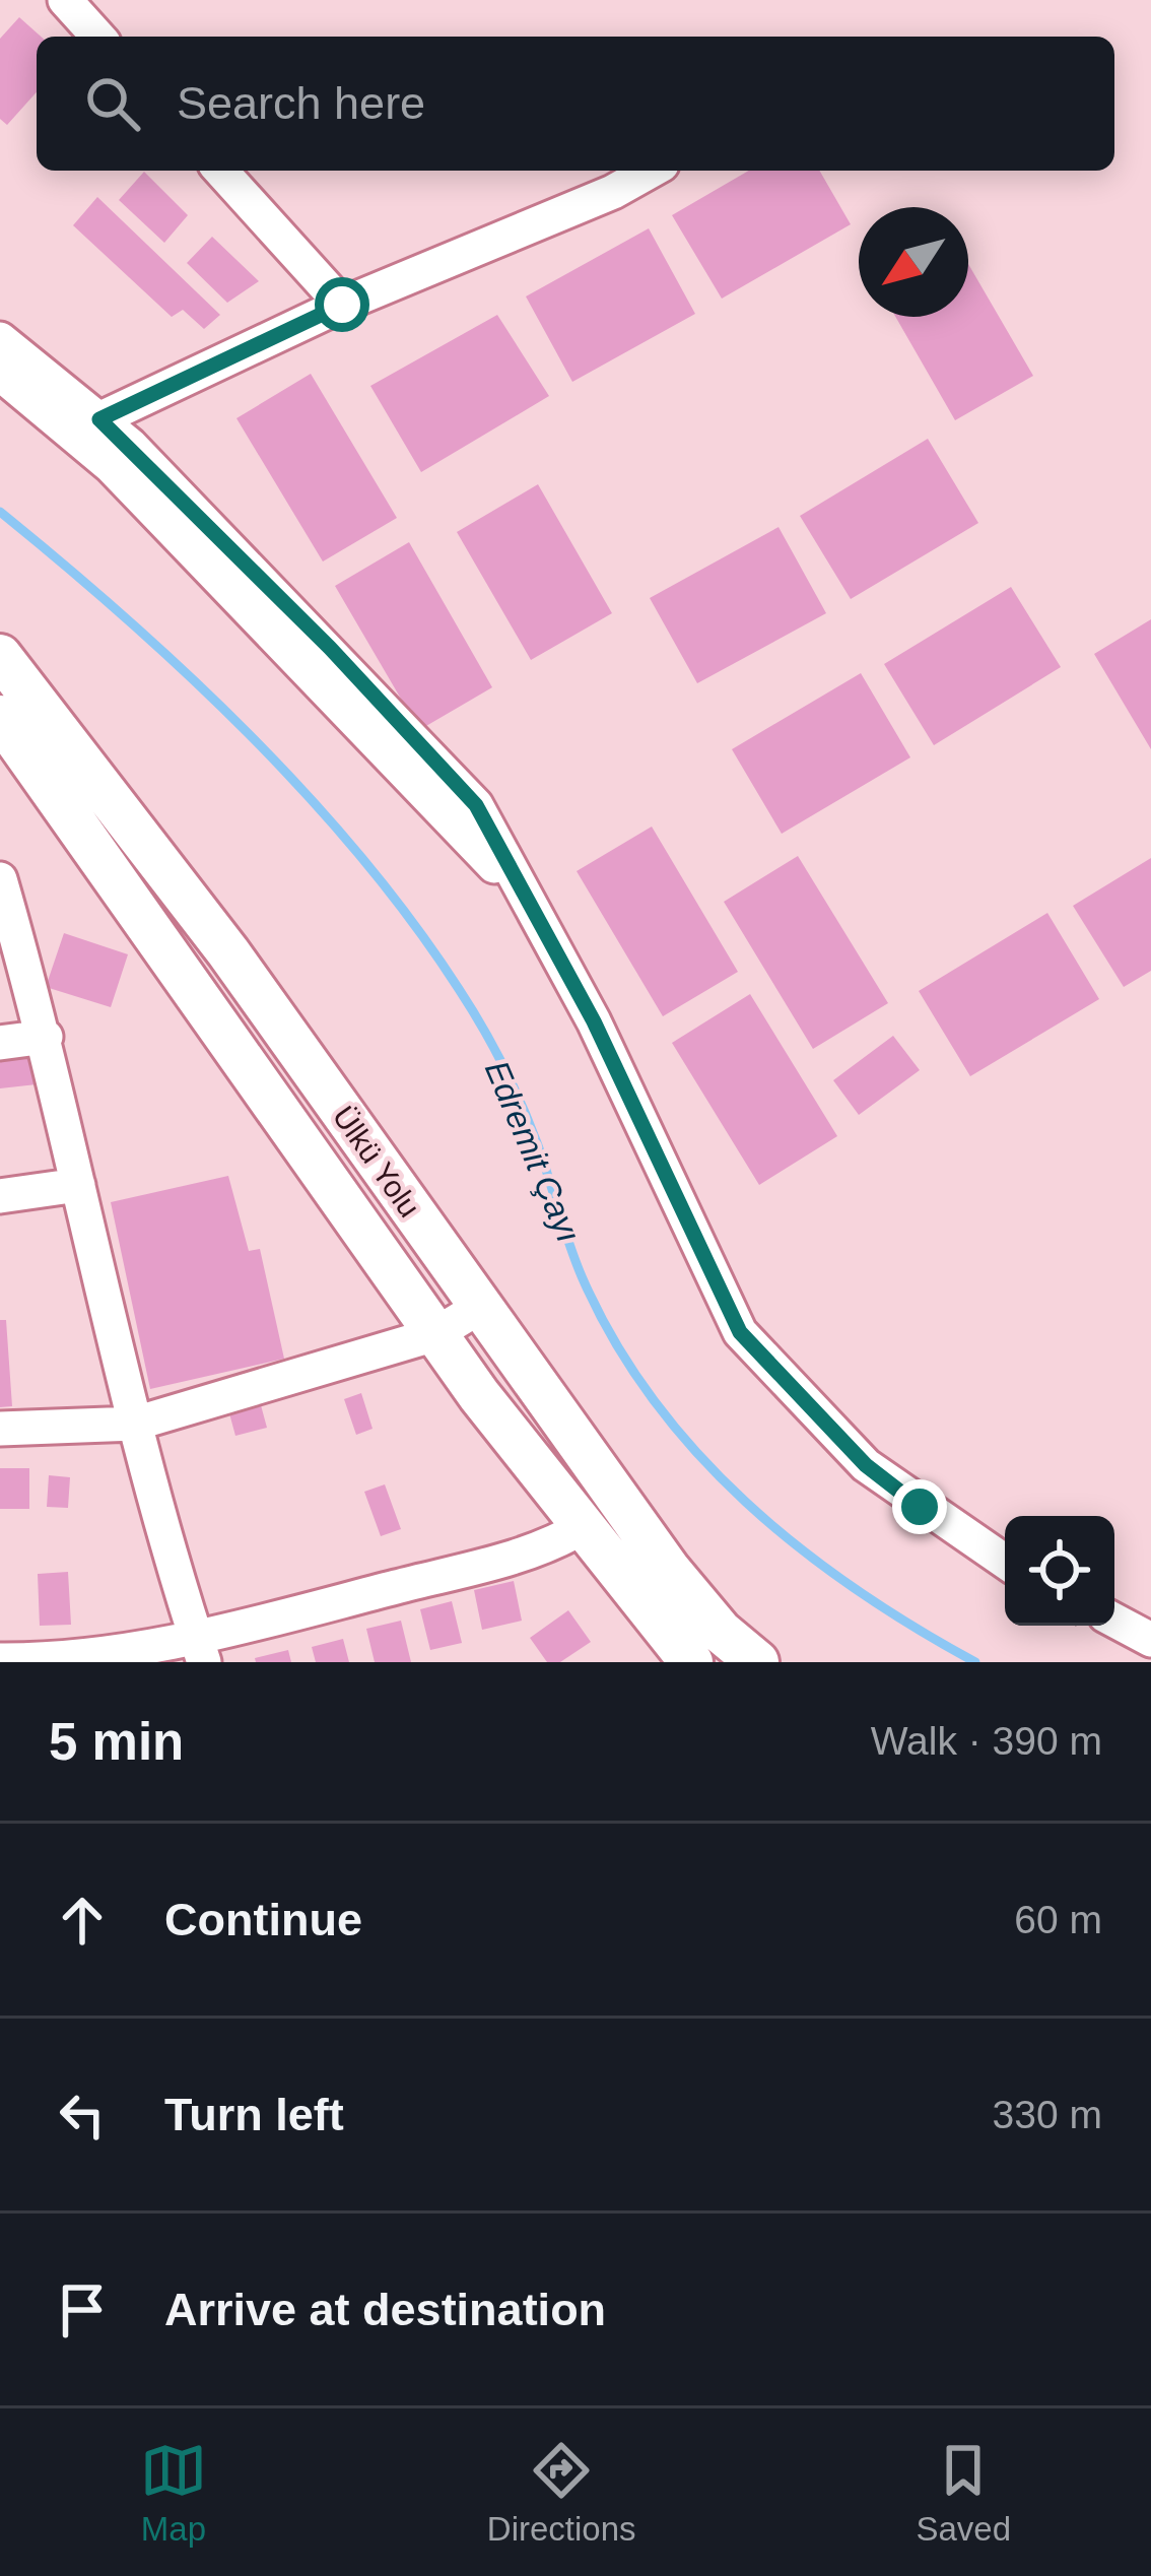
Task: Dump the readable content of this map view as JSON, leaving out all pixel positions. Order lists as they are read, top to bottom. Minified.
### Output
{"streets":{"main road":["Ülkü Yolu"]},"water":["Edremit Çayı"],"north":"bottom left","page":{"search":"Search here","heading":["5 min","Walk · 390 m"],"list":[["Continue","60 m"],["Turn left","330 m"],"Arrive at destination"],"nav":["Map","Directions","Saved"]}}
